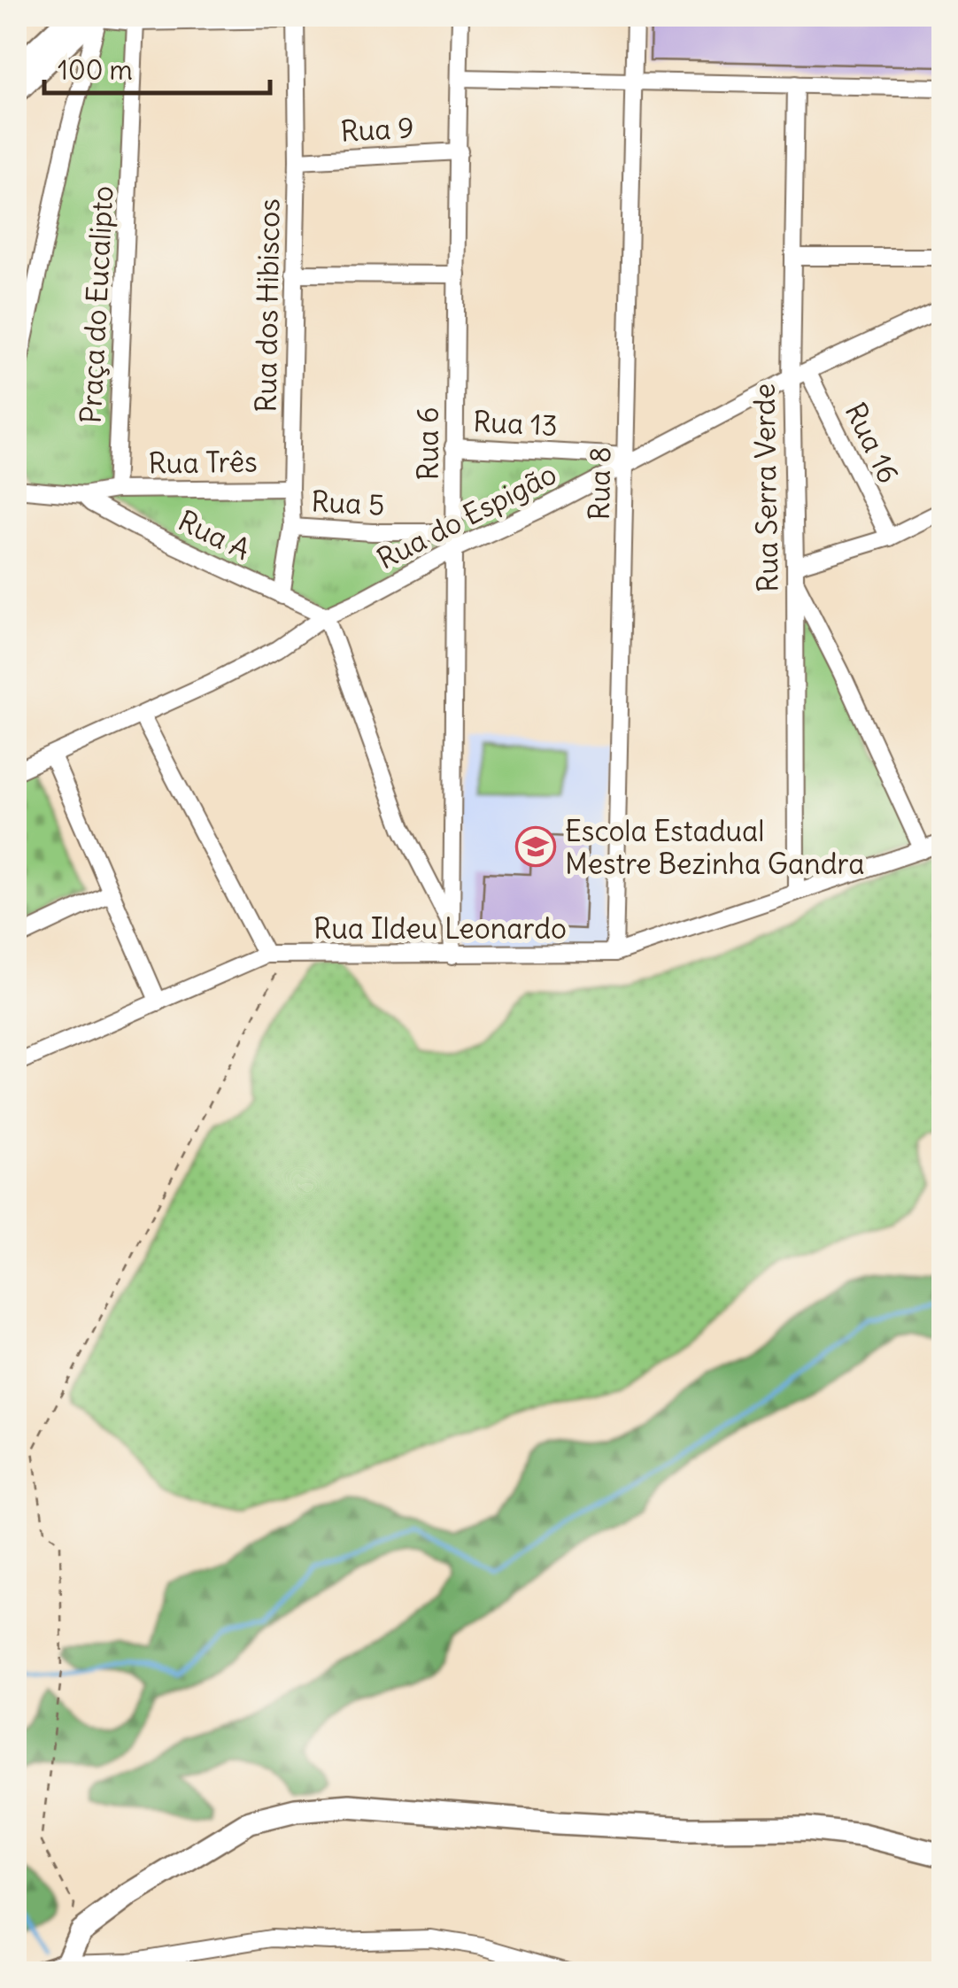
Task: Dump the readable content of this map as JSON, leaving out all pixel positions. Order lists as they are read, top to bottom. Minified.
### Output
{"streets":{"street":["Rua 9","Praça do Eucalipto","Rua dos Hibiscos","Rua 13","Rua 16","Rua 6","Rua Três","Rua 8","Rua Serra Verde","Rua 5","Rua do Espigão","Rua A","Rua Ildeu Leonardo"]},"crossings":[["Rua 9","Rua dos Hibiscos"],["Rua 9","Rua 6"],["Praça do Eucalipto","Rua Três"],["Rua dos Hibiscos","Rua Três"],["Rua dos Hibiscos","Rua 5"],["Rua dos Hibiscos","Rua A"],["Rua 13","Rua 6"],["Rua 13","Rua 8"],["Rua 13","Rua do Espigão"],["Rua 16","Rua do Espigão"],["Rua 6","Rua 5"],["Rua 6","Rua do Espigão"],["Rua 8","Rua do Espigão"],["Rua 8","Rua Ildeu Leonardo"],["Rua Serra Verde","Rua do Espigão"],["Rua Serra Verde","Rua Ildeu Leonardo"],["Rua 5","Rua do Espigão"],["Rua do Espigão","Rua A"]],"places":{"school or university":["Escola Estadual Mestre Bezinha Gandra"]},"scale_bar":"100 m"}
